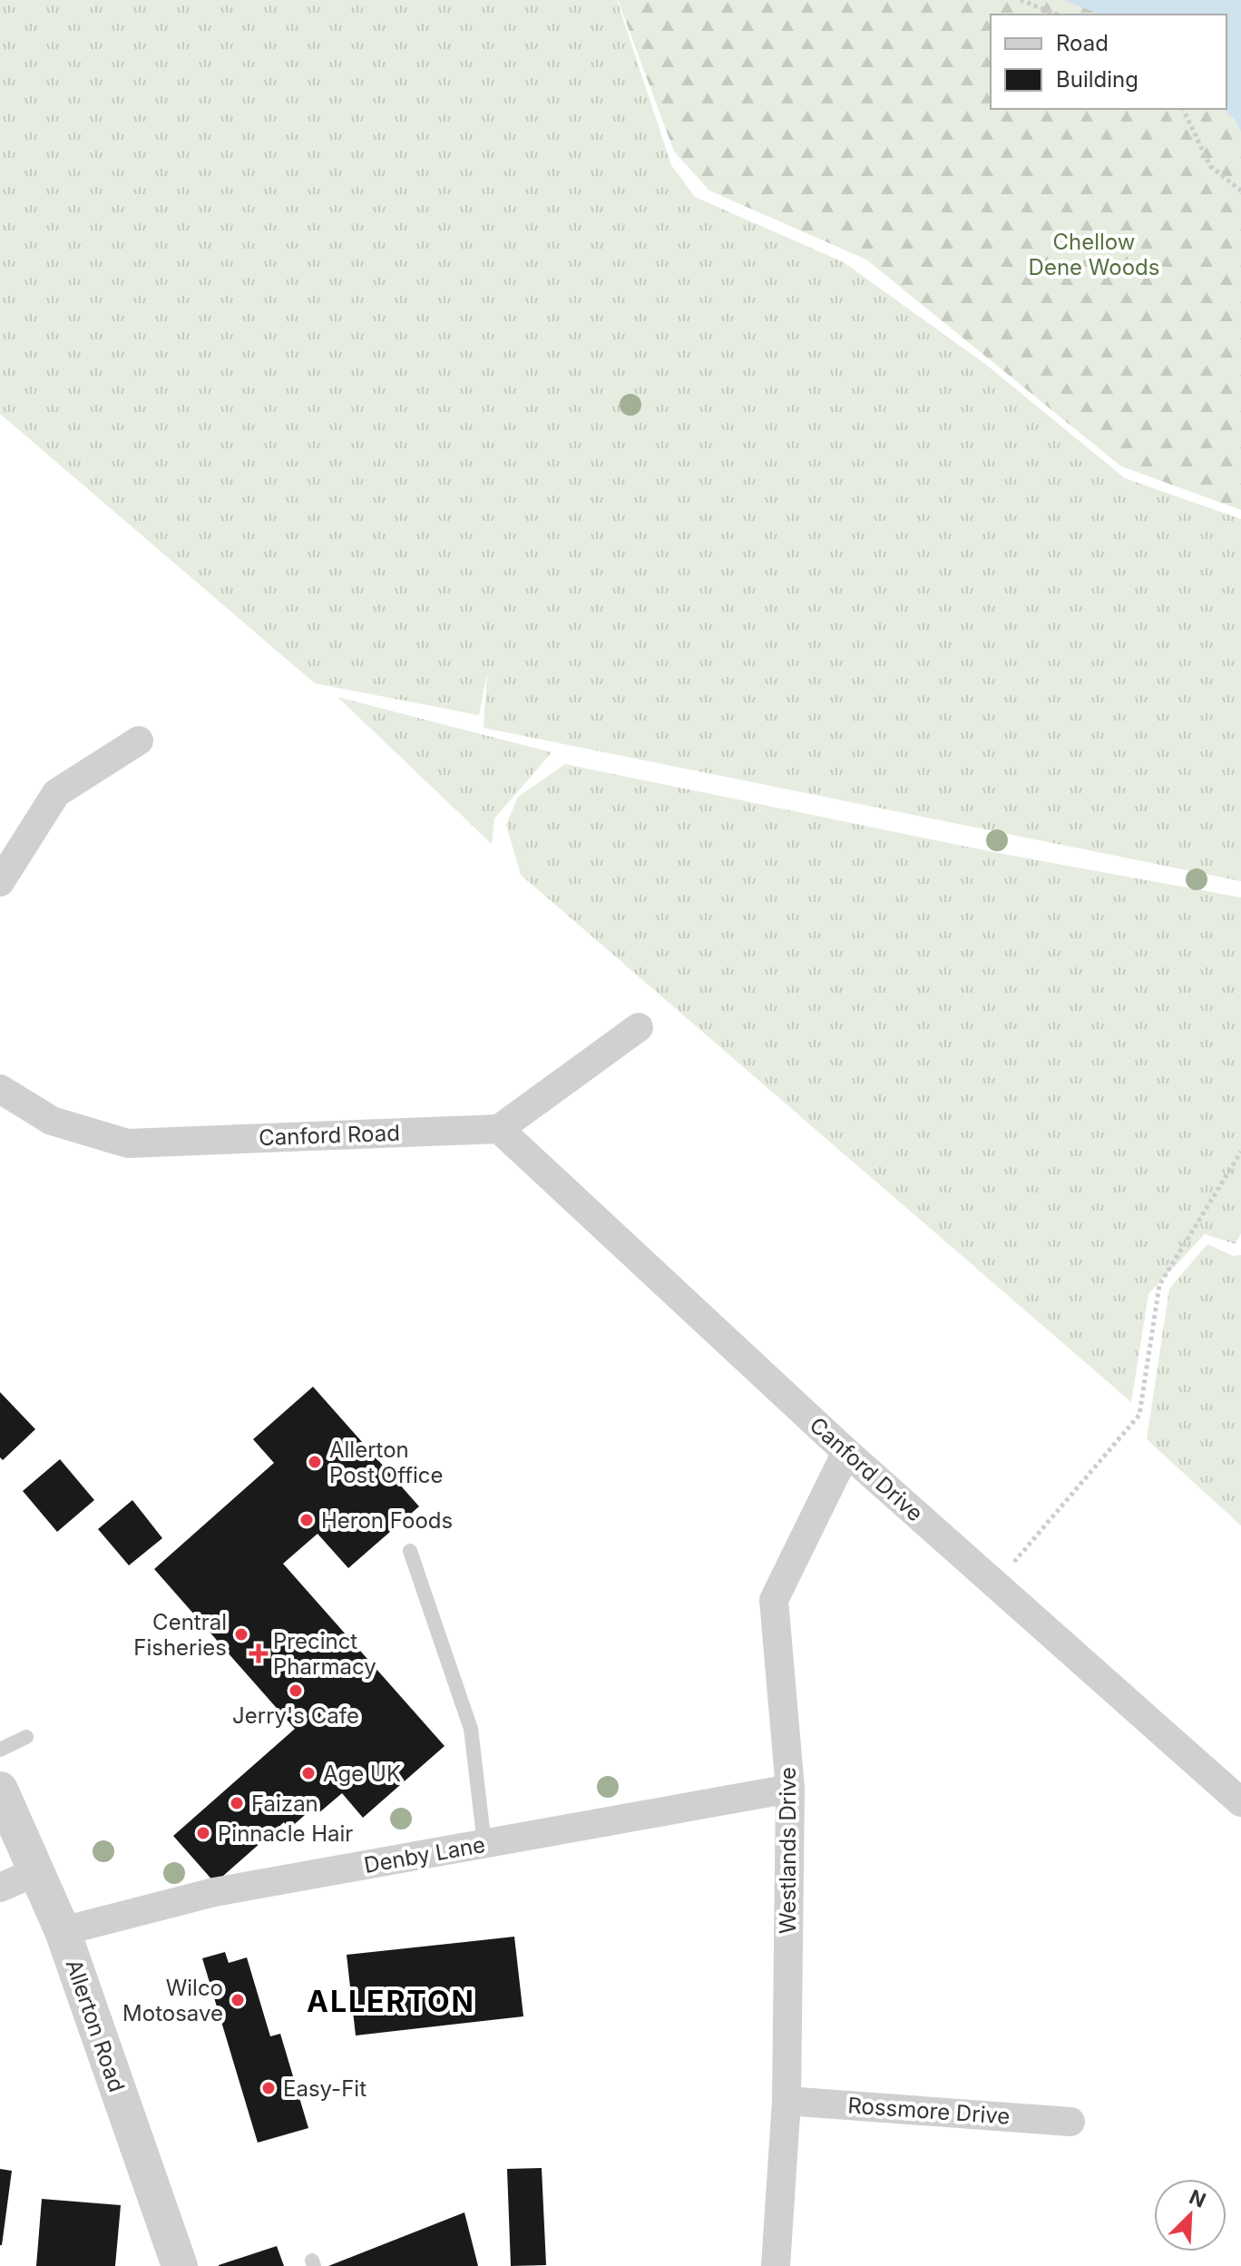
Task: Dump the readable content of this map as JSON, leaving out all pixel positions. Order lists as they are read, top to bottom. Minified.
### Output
{"streets":{"street":["Canford Road","Canford Drive","Westlands Drive","Denby Lane","Allerton Road","Rossmore Drive"]},"crossings":[["Canford Road","Canford Drive"],["Canford Drive","Westlands Drive"],["Westlands Drive","Denby Lane"],["Westlands Drive","Rossmore Drive"],["Denby Lane","Allerton Road"]],"districts":["ALLERTON"],"parks":["Chellow Dene Woods"],"places":{"other":["Allerton Post Office","Heron Foods","Central Fisheries","Jerry's Cafe","Age UK","Faizan","Pinnacle Hair","Wilco Motosave","Easy-Fit"],"health":["Precinct Pharmacy"]},"legend":["Road","Building"],"north":"top right"}
